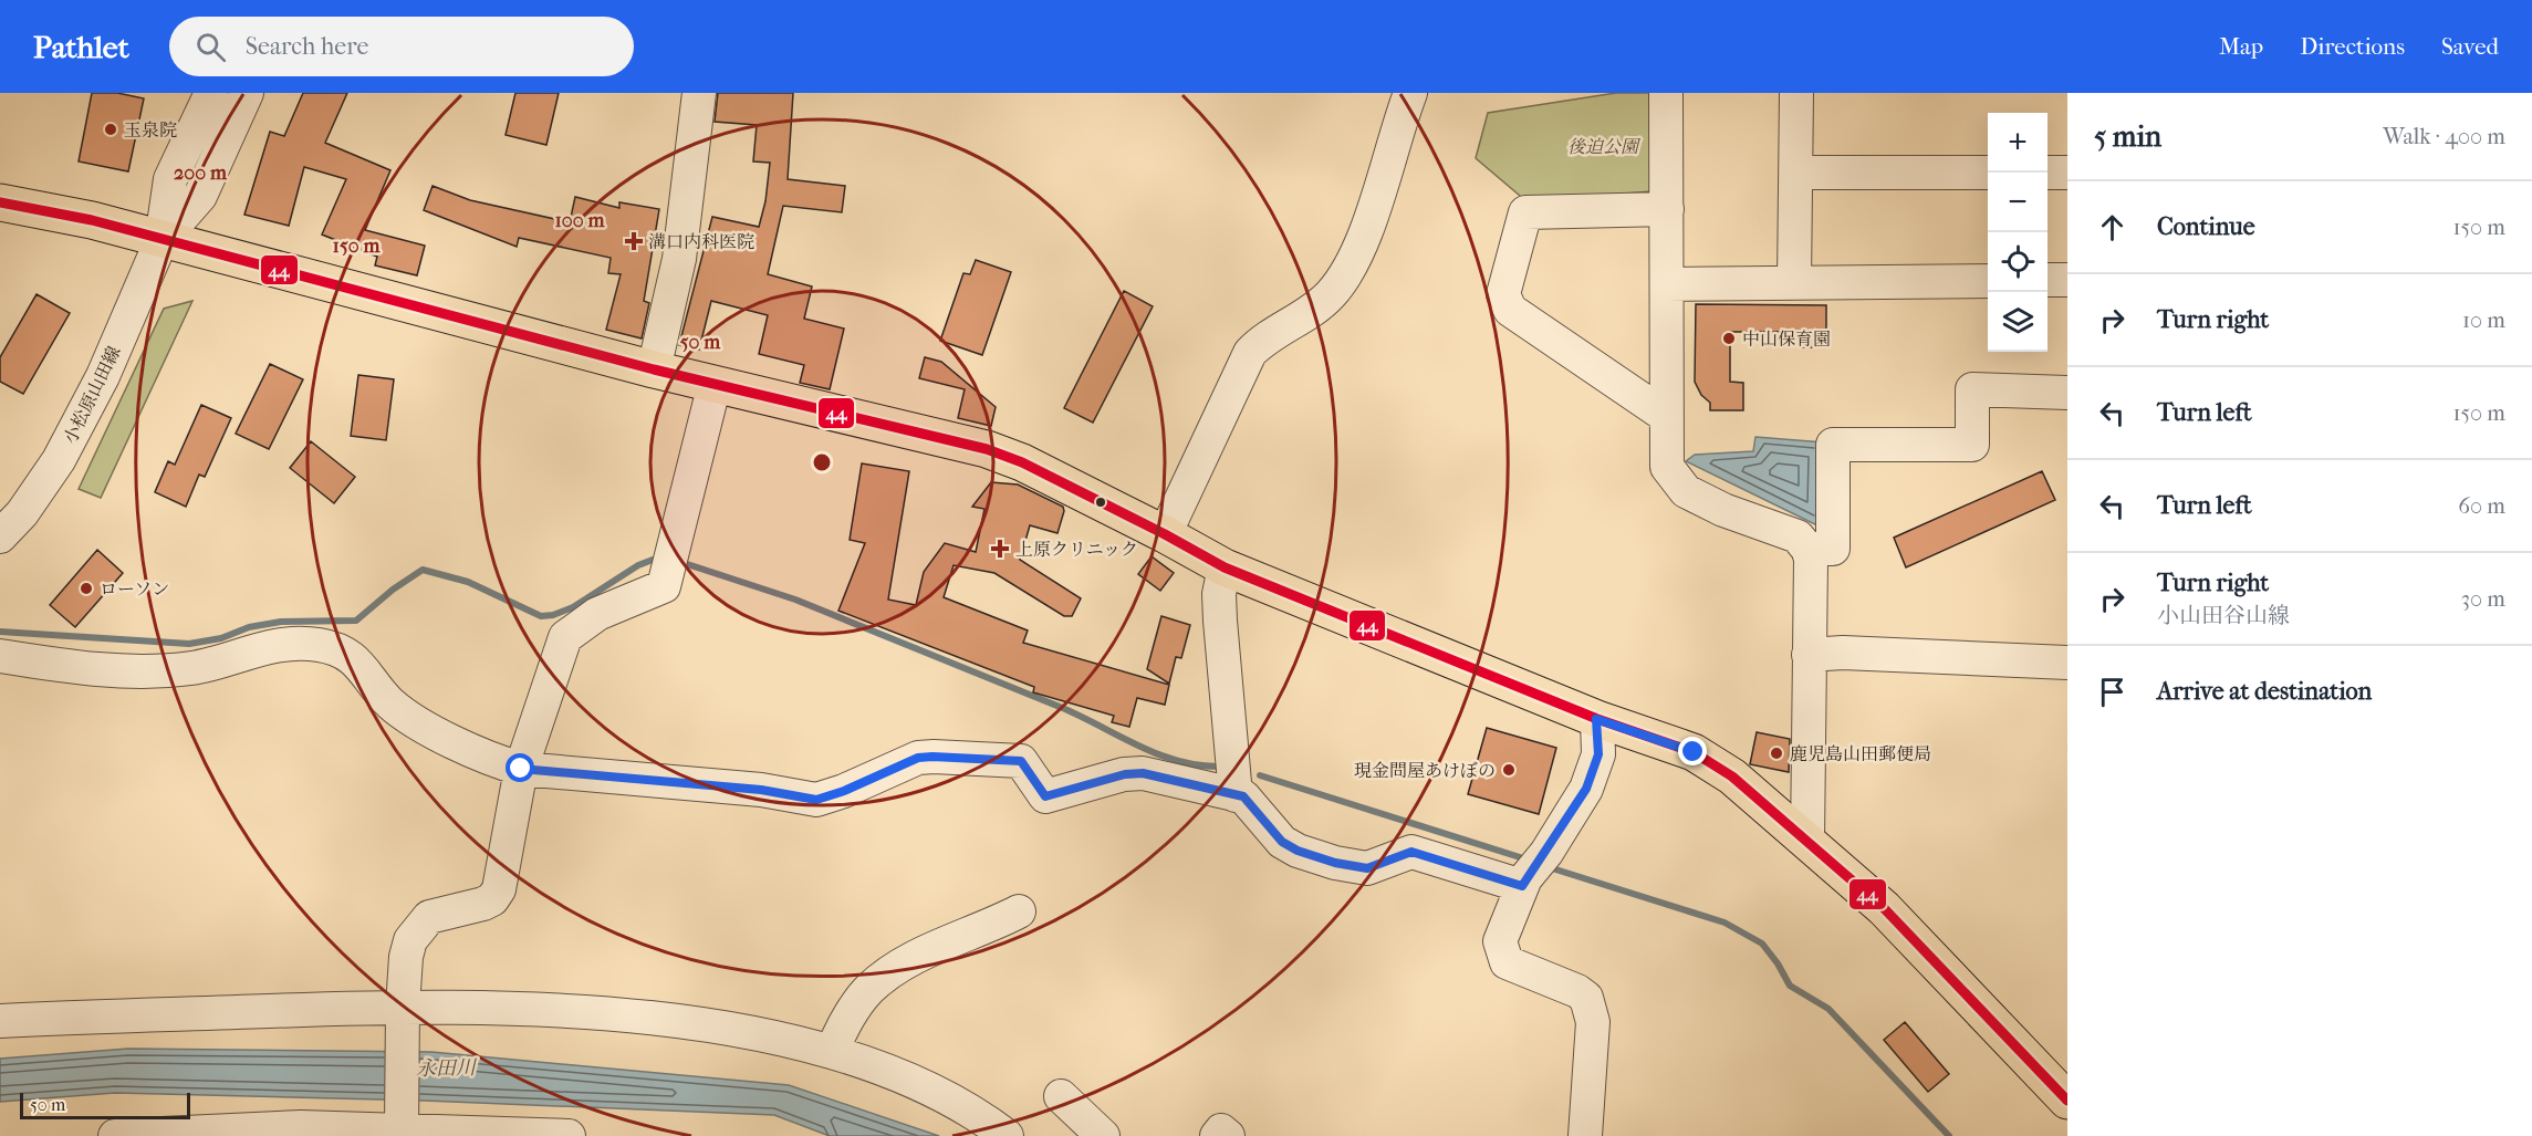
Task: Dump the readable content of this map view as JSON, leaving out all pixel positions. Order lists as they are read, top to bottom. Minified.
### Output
{"streets":{"street":["小松原山田線"]},"water":["永田川"],"parks":["後迫公園"],"places":{"other":["玉泉院","中山保育園","ローソン","鹿児島山田郵便局","現金問屋あけぼの"],"health":["溝口内科医院","上原クリニック"]},"lines":["transit line 44"],"scale_bar":"50 m","page":{"header":"Pathlet","search":"Search here","nav":["Map","Directions","Saved"],"heading":["5 min","Walk · 400 m"],"map_buttons":["+","−"],"list":[["Continue","150 m"],["Turn right","10 m"],["Turn left","150 m"],["Turn left","60 m"],["Turn right","小山田谷山線","30 m"],"Arrive at destination"],"scale":"50 m"},"rings":["200 m","100 m","150 m","50 m"]}
